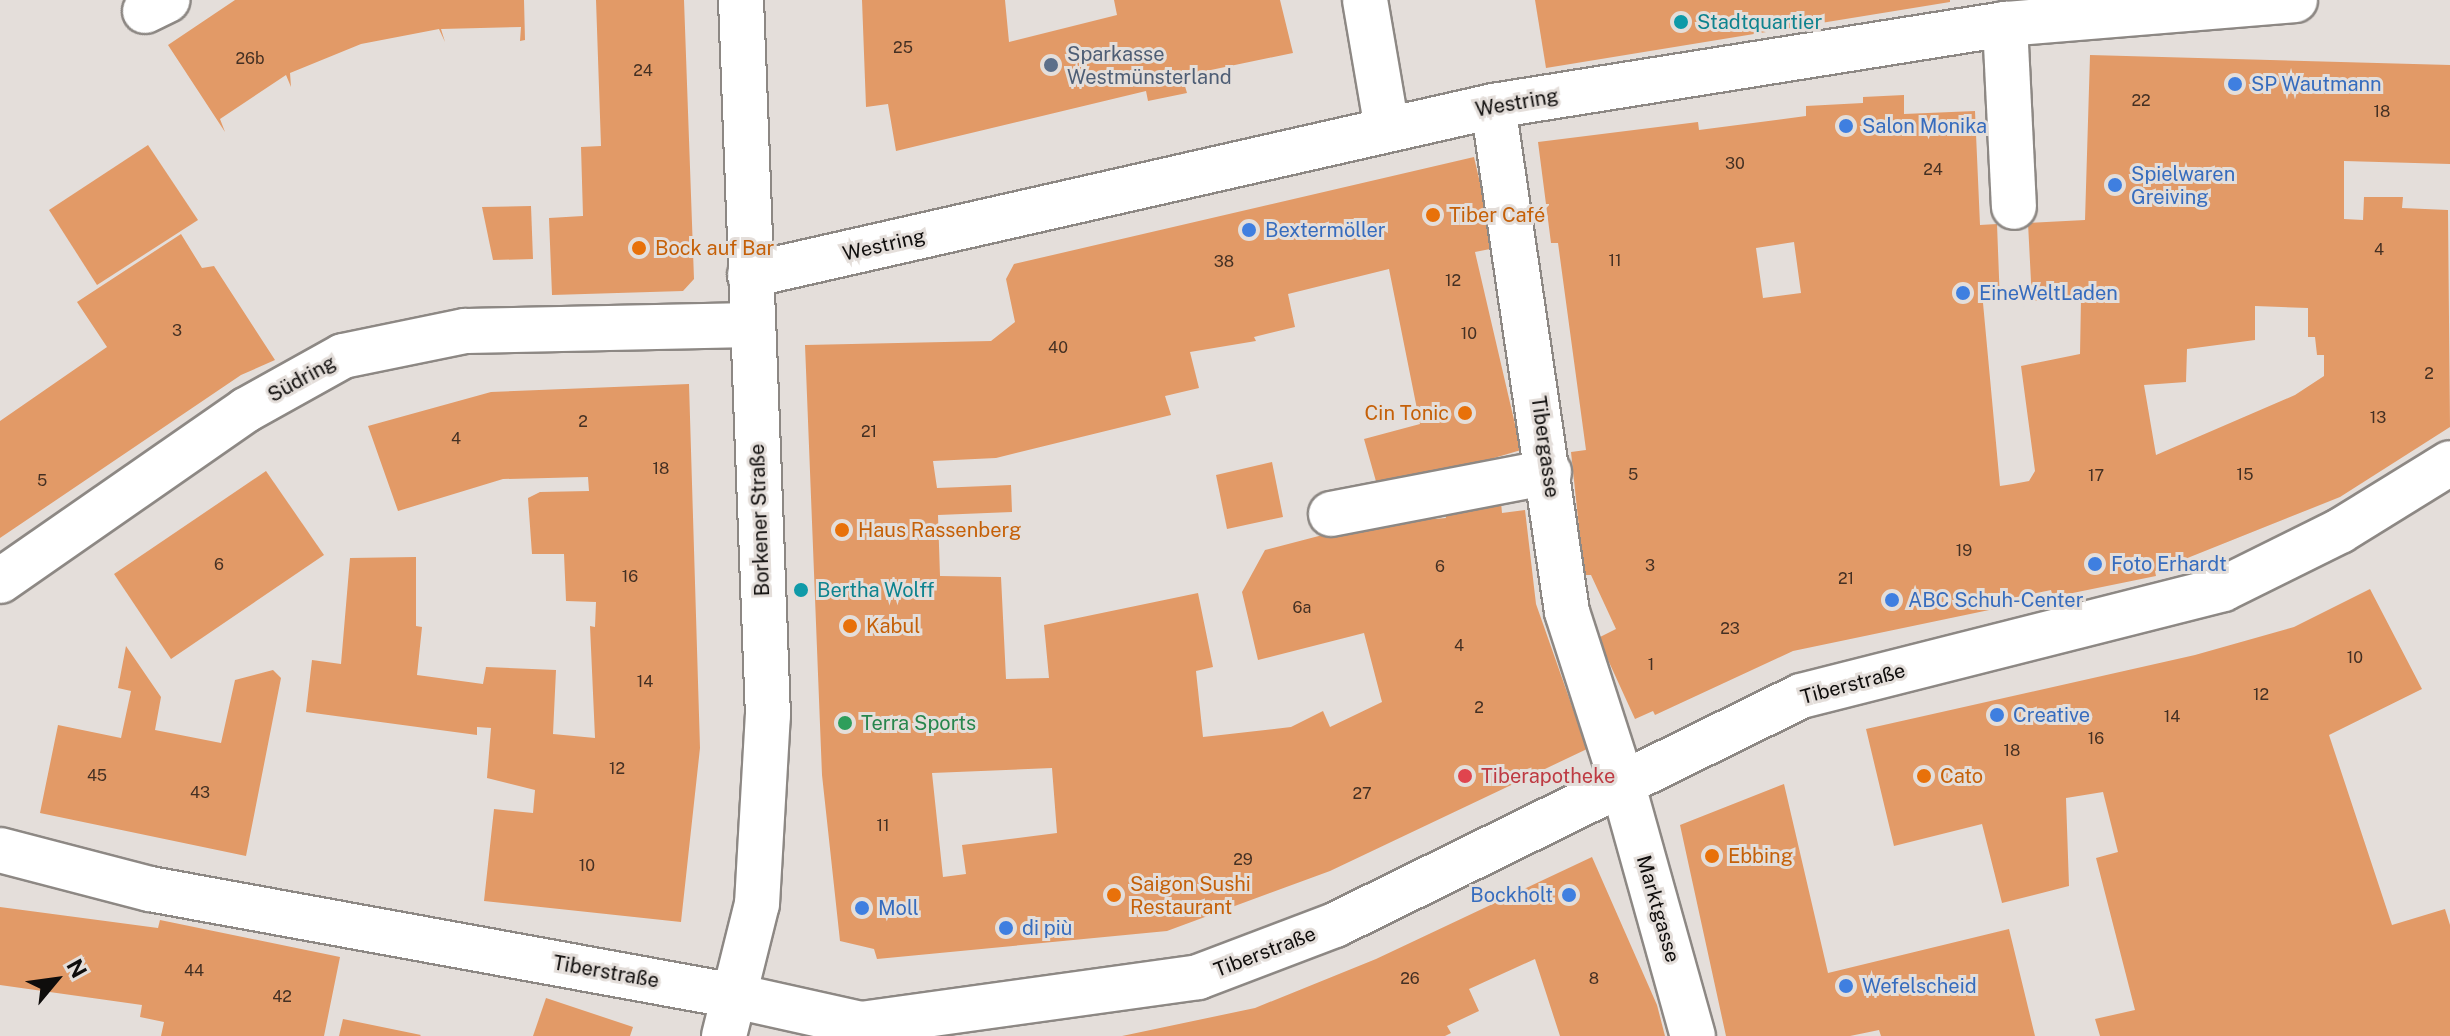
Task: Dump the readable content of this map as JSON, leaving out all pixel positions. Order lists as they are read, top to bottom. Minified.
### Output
{"streets":{"street":["Westring","Südring","Tibergasse","Borkener Straße","Tiberstraße","Marktgasse"]},"crossings":[["Westring","Tibergasse"],["Westring","Borkener Straße"],["Südring","Borkener Straße"],["Tibergasse","Tiberstraße"],["Tibergasse","Marktgasse"],["Borkener Straße","Tiberstraße"],["Tiberstraße","Marktgasse"]],"places":["Stadtquartier","Sparkasse Westmünsterland","SP Wautmann","Salon Monika","Spielwaren Greiving","Tiber Café","Bextermöller","Bock auf Bar","EineWeltLaden","Cin Tonic","Haus Rassenberg","Foto Erhardt","Bertha Wolff","ABC Schuh-Center","Kabul","Creative","Terra Sports","Tiberapotheke","Cato","Ebbing","Saigon Sushi Restaurant","Bockholt","Moll","di più","Wefelscheid"],"house_numbers":["25","26b","24","22","18","30","24","4","11","38","12","3","10","40","2","13","2","21","4","18","5","15","17","5","19","6","3","6","16","21","6a","23","4","10","1","14","12","2","14","16","18","12","45","43","27","11","29","10","44","26","8","42"],"north":"top right"}
